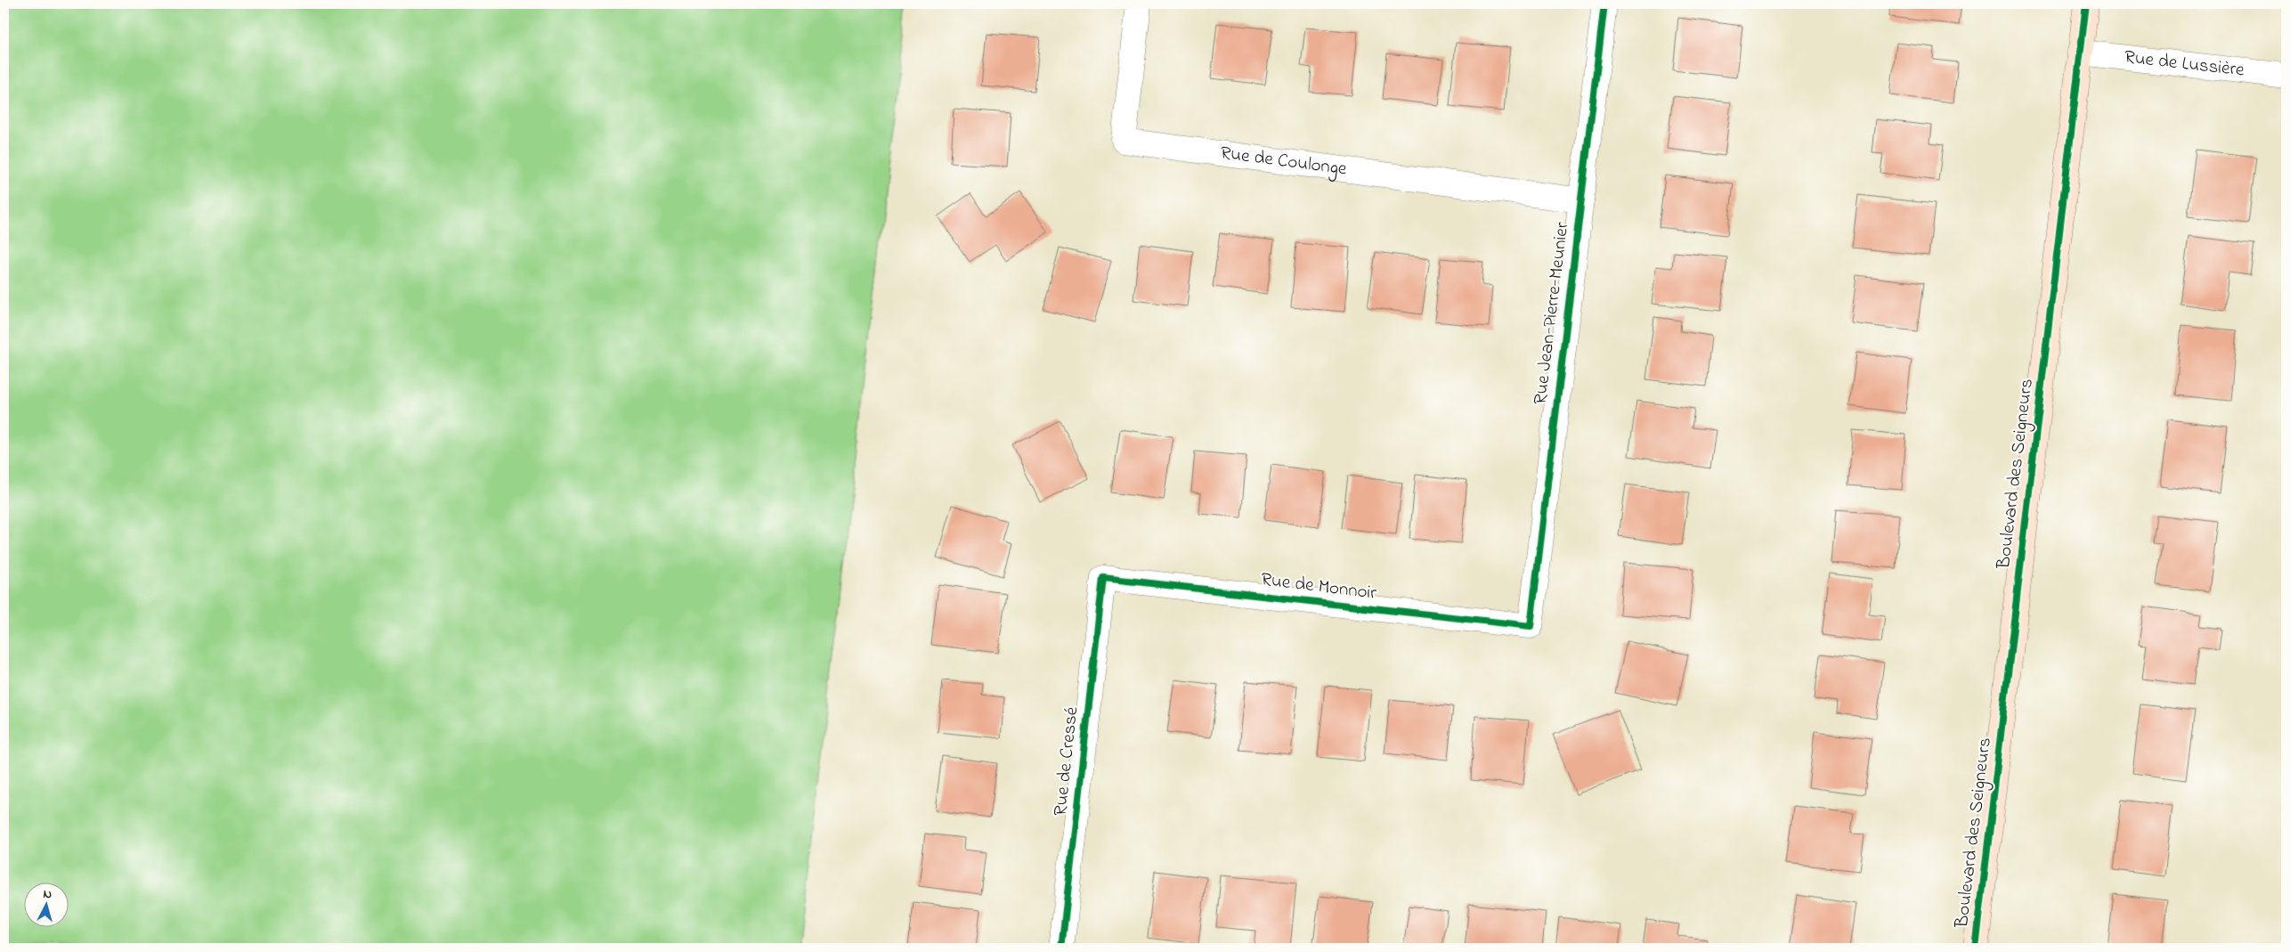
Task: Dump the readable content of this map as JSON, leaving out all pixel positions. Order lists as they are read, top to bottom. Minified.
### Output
{"streets":{"street":["Rue de Lussière","Rue de Coulonge","Rue Jean-Pierre-Meunier","Boulevard des Seigneurs","Rue de Monnoir","Rue de Cressé"]},"crossings":[["Rue de Lussière","Boulevard des Seigneurs"],["Rue de Coulonge","Rue Jean-Pierre-Meunier"],["Rue Jean-Pierre-Meunier","Rue de Monnoir"],["Rue de Monnoir","Rue de Cressé"]],"north":"top"}
